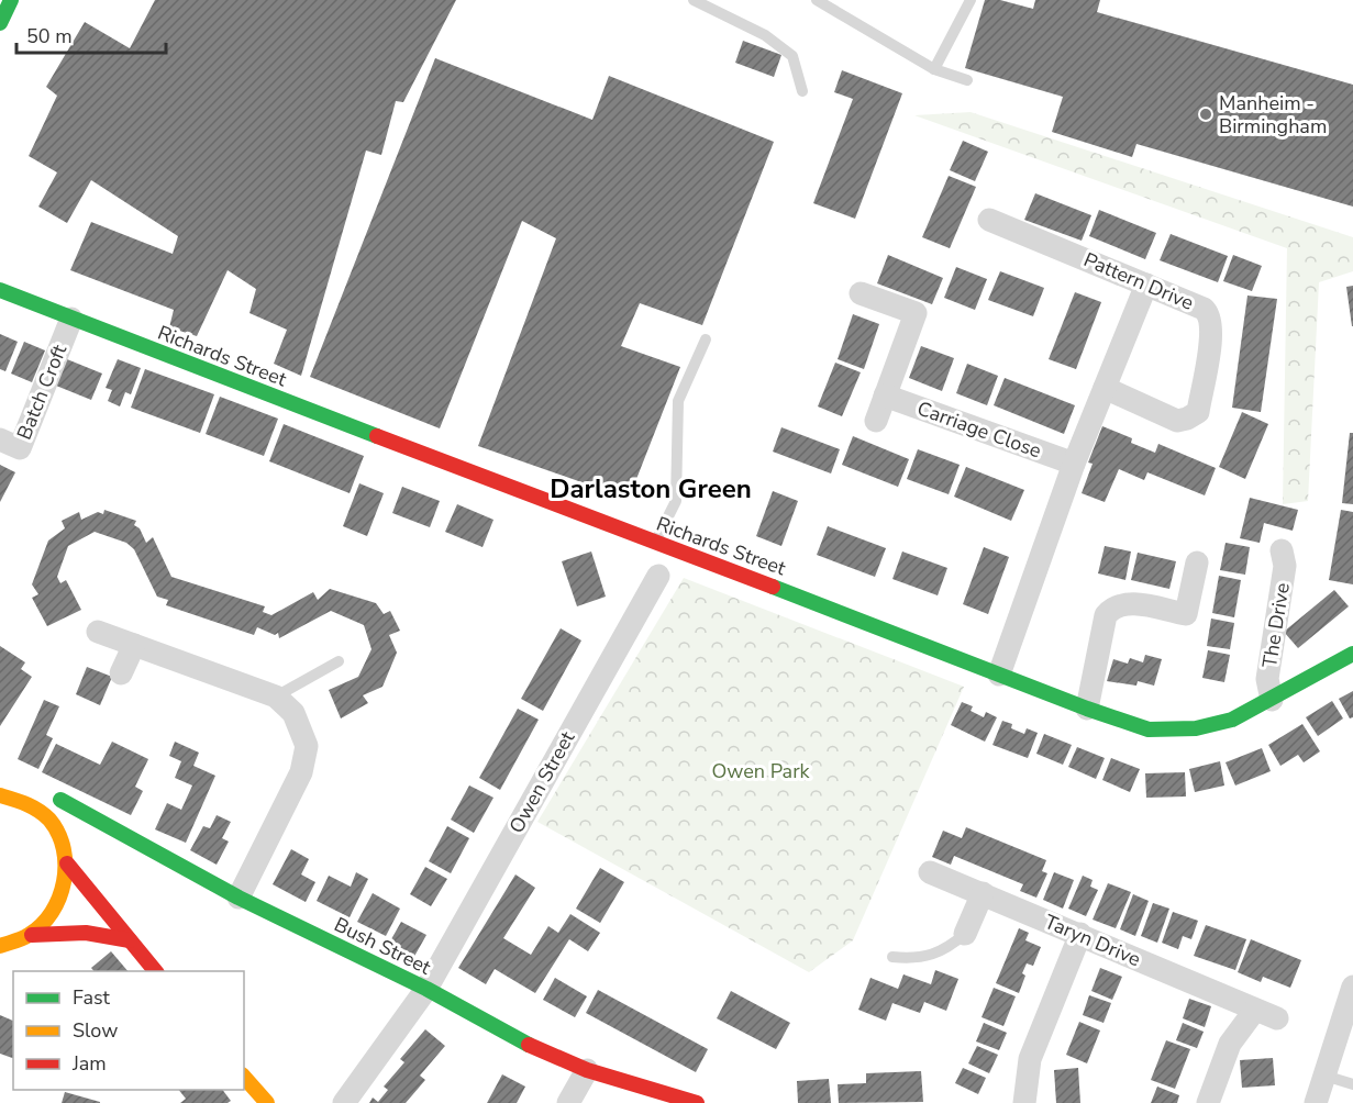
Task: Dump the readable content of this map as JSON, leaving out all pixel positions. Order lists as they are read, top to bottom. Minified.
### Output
{"streets":{"street":["Pattern Drive","Richards Street","Batch Croft","Carriage Close","The Drive","Owen Street","Taryn Drive","Bush Street"]},"crossings":[["Richards Street","Batch Croft"],["Richards Street","The Drive"],["Owen Street","Bush Street"]],"districts":["Darlaston Green"],"parks":["Owen Park"],"places":["Manheim - Birmingham"],"legend":["Fast","Slow","Jam"],"scale_bar":"50 m"}
